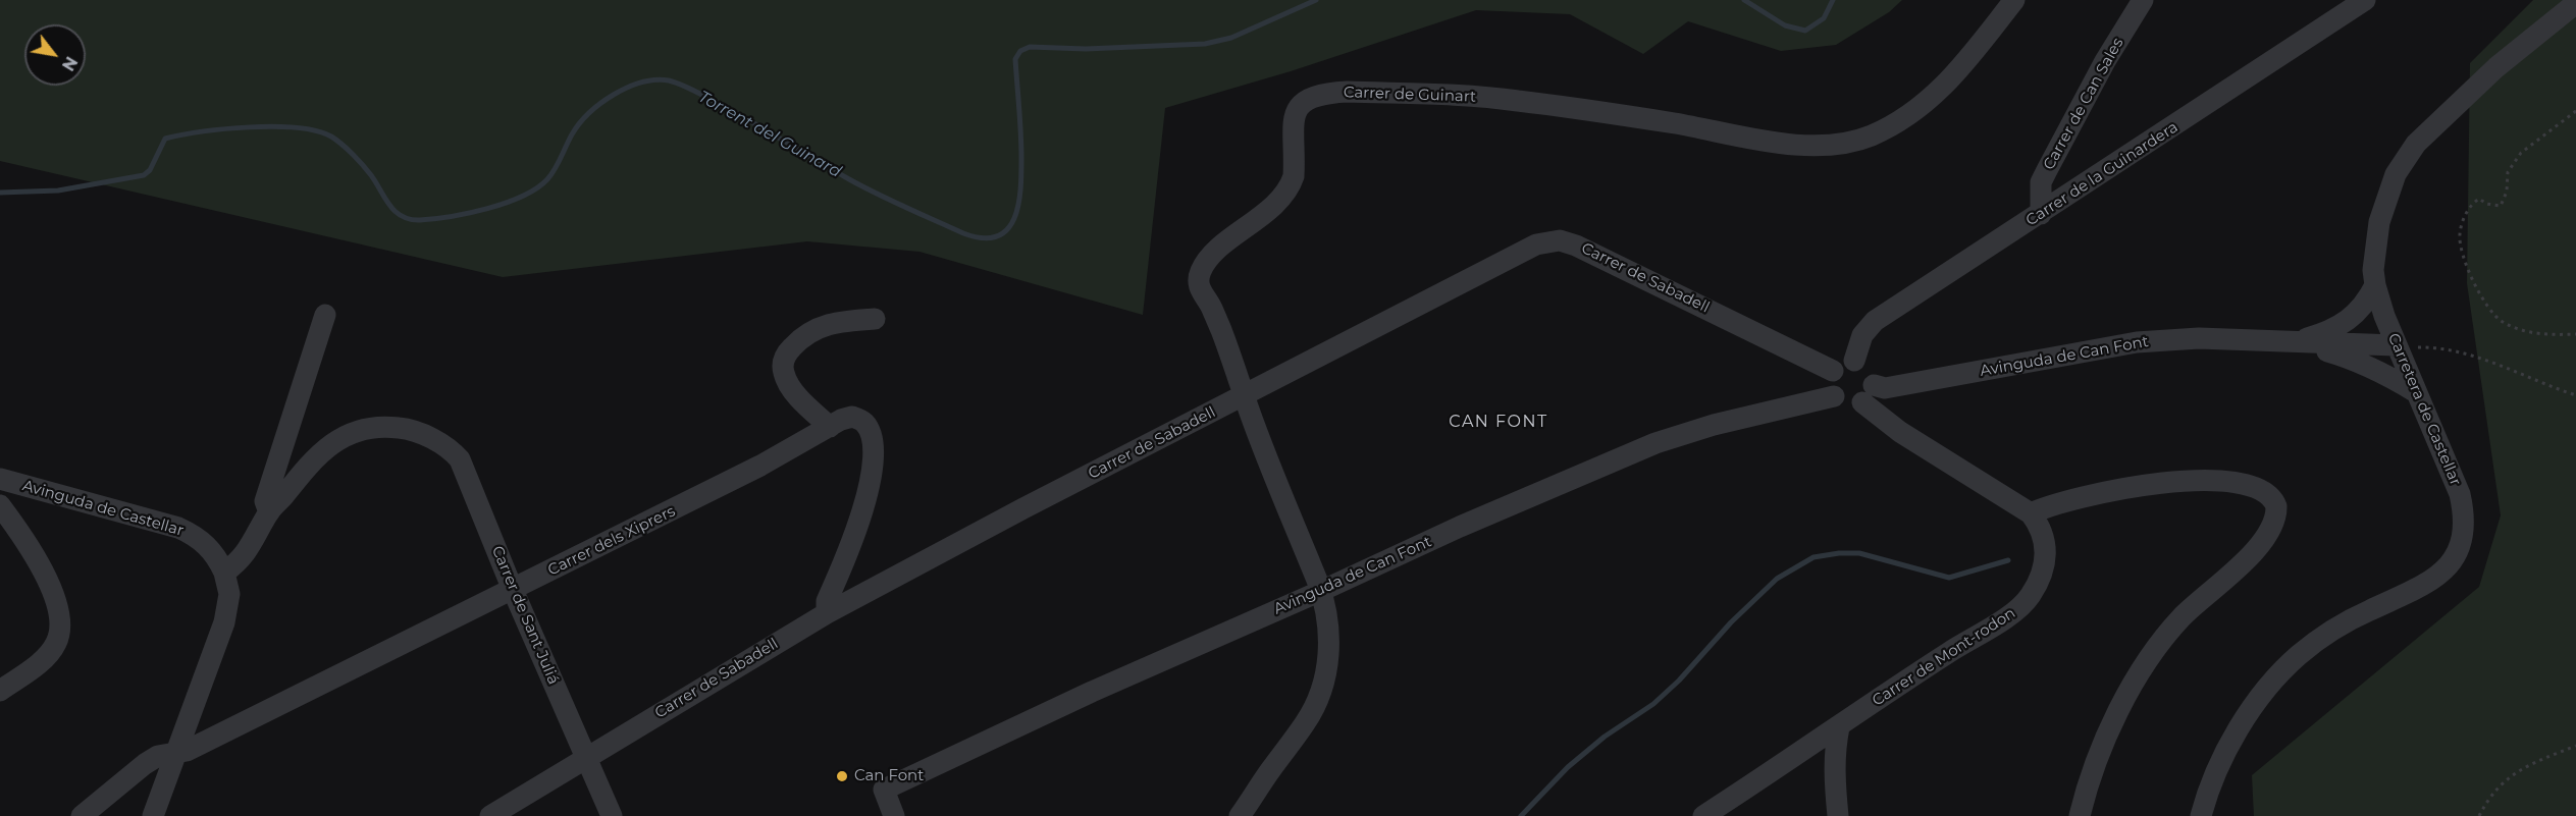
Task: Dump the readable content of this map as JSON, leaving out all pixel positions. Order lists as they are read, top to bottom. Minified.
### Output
{"streets":{"street":["Carrer de Guinart","Carrer de Can Sales","Carrer de la Guinardera","Carrer de Sabadell","Avinguda de Can Font","Carretera de Castellar","Avinguda de Castellar","Carrer dels Xiprers","Carrer de Sant Juliá","Carrer de Mont-rodon"]},"crossings":[["Carrer de Guinart","Carrer de Sabadell"],["Carrer de Guinart","Avinguda de Can Font"],["Carrer de Can Sales","Carrer de la Guinardera"],["Carrer de la Guinardera","Carrer de Sabadell"],["Carrer de la Guinardera","Avinguda de Can Font"],["Carrer de Sabadell","Avinguda de Can Font"],["Carrer de Sabadell","Carrer dels Xiprers"],["Carrer de Sabadell","Carrer de Sant Juliá"],["Avinguda de Can Font","Carretera de Castellar"],["Carrer dels Xiprers","Carrer de Sant Juliá"]],"districts":["CAN FONT"],"water":["Torrent del Guinard"],"places":["Can Font"],"north":"bottom right"}
